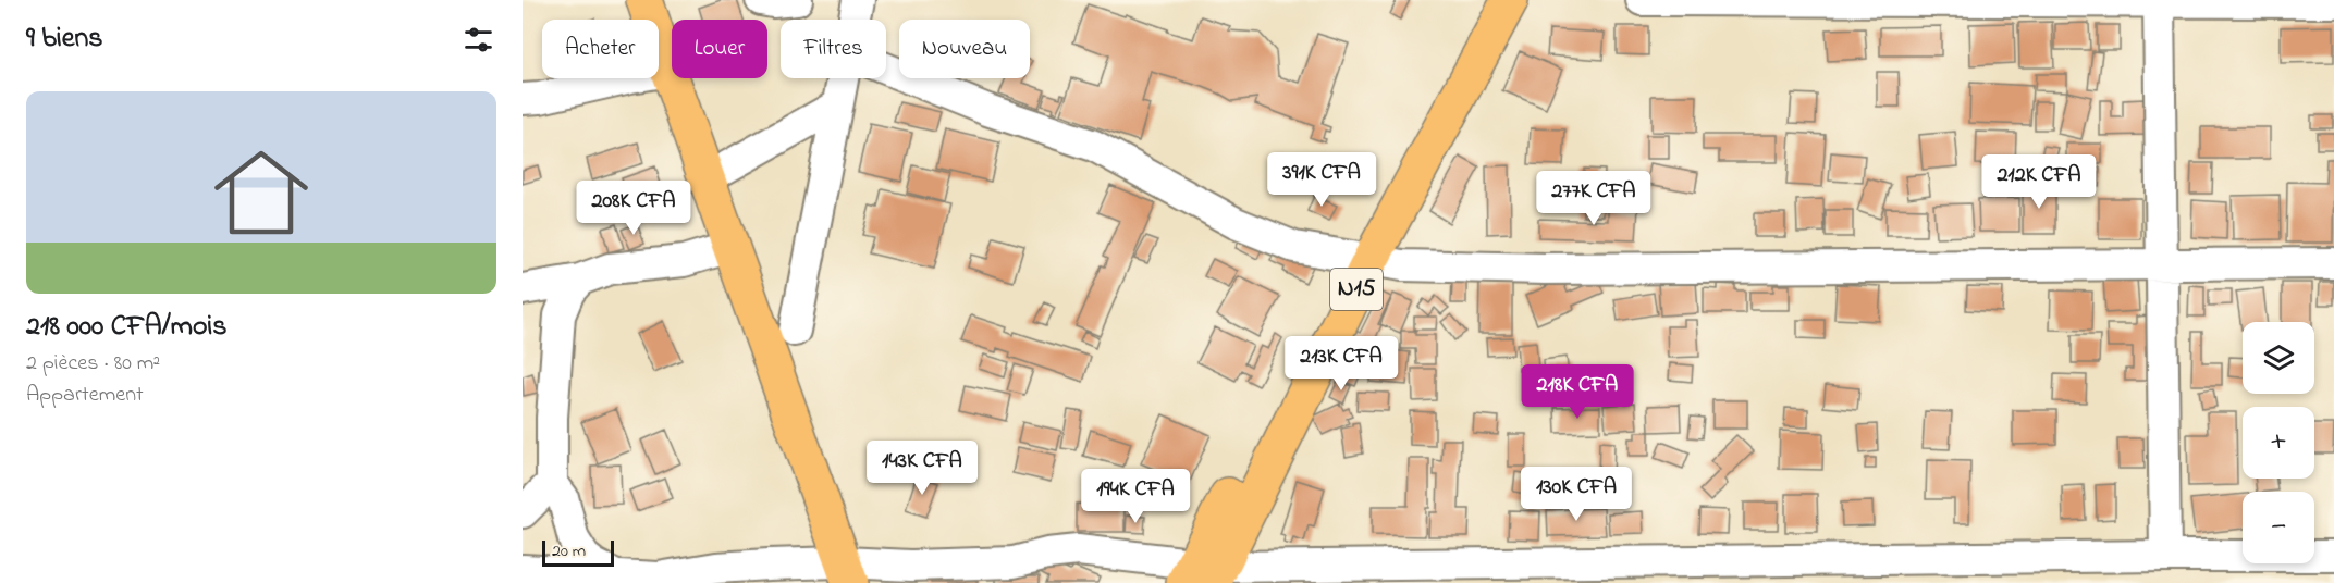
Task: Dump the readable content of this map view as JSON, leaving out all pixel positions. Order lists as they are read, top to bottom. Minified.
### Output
{"streets":{"main road":["N15"]},"scale_bar":"20 m","page":{"heading":"9 biens","chip":["Acheter","Louer","Filtres","Nouveau"],"list":[{"name":"218 000 CFA/mois","note":"2 pièces · 80 m² · Appartement"}],"price":["391K CFA","212K CFA","277K CFA","208K CFA","213K CFA","218K CFA","143K CFA","130K CFA","194K CFA"],"map_buttons":["+","−"],"scale":"20 m"}}
